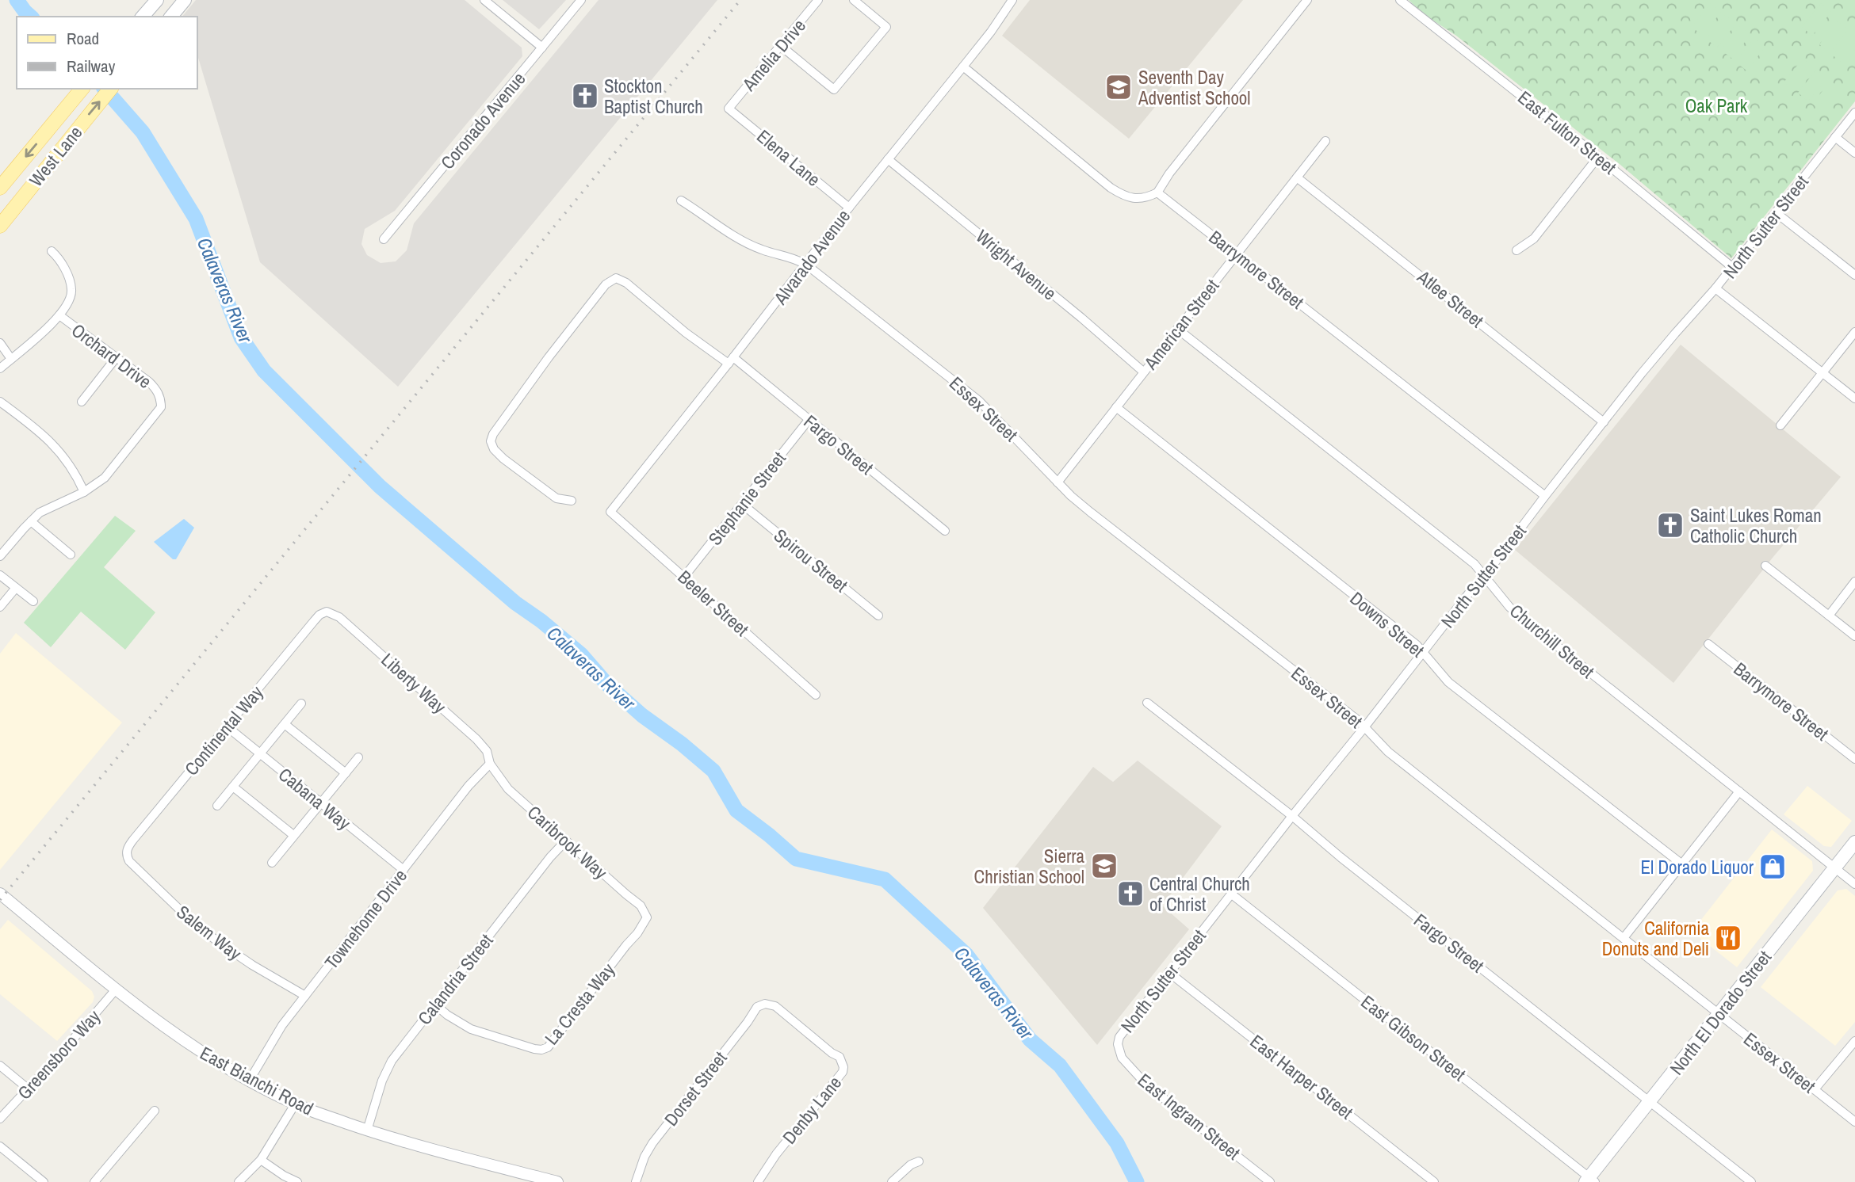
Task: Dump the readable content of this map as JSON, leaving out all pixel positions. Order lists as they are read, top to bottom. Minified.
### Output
{"streets":{"main road":["West Lane","North El Dorado Street"],"street":["Amelia Drive","Coronado Avenue","East Fulton Street","Elena Lane","North Sutter Street","Alvarado Avenue","Wright Avenue","Barrymore Street","Atlee Street","American Street","Orchard Drive","Essex Street","Fargo Street","Stephanie Street","Spirou Street","Beeler Street","Downs Street","Churchill Street","Liberty Way","Continental Way","Cabana Way","Caribrook Way","Townehome Drive","Salem Way","Calandria Street","La Cresta Way","East Gibson Street","Greensboro Way","East Harper Street","East Bianchi Road","Dorset Street","Denby Lane","East Ingram Street"]},"crossings":[["Amelia Drive","Elena Lane"],["East Fulton Street","North Sutter Street"],["Elena Lane","Alvarado Avenue"],["North Sutter Street","Barrymore Street"],["North Sutter Street","Atlee Street"],["North Sutter Street","Essex Street"],["North Sutter Street","Fargo Street"],["North Sutter Street","Downs Street"],["North Sutter Street","Churchill Street"],["North Sutter Street","East Gibson Street"],["North Sutter Street","East Harper Street"],["North Sutter Street","East Ingram Street"],["Alvarado Avenue","Wright Avenue"],["Alvarado Avenue","Essex Street"],["Alvarado Avenue","Fargo Street"],["Alvarado Avenue","Beeler Street"],["Wright Avenue","American Street"],["Barrymore Street","American Street"],["Atlee Street","American Street"],["American Street","Essex Street"],["American Street","Downs Street"],["American Street","Churchill Street"],["Essex Street","North El Dorado Street"],["Fargo Street","Stephanie Street"],["Fargo Street","North El Dorado Street"],["Stephanie Street","Spirou Street"],["Stephanie Street","Beeler Street"],["Churchill Street","North El Dorado Street"],["Liberty Way","Continental Way"],["Liberty Way","Caribrook Way"],["Liberty Way","Townehome Drive"],["Continental Way","Cabana Way"],["Continental Way","Salem Way"],["Cabana Way","Townehome Drive"],["Caribrook Way","Townehome Drive"],["Caribrook Way","Calandria Street"],["Caribrook Way","La Cresta Way"],["Townehome Drive","Salem Way"],["Townehome Drive","East Bianchi Road"],["Calandria Street","La Cresta Way"],["Calandria Street","East Bianchi Road"],["North El Dorado Street","East Gibson Street"],["Greensboro Way","East Bianchi Road"],["Dorset Street","Denby Lane"]],"water":["Calaveras River"],"parks":["Oak Park"],"places":{"school or university":["Seventh Day Adventist School","Sierra Christian School"],"church":["Stockton Baptist Church","Saint Lukes Roman Catholic Church","Central Church of Christ"],"shop":["El Dorado Liquor"],"restaurant":["California Donuts and Deli"]},"legend":["Road","Railway"]}
